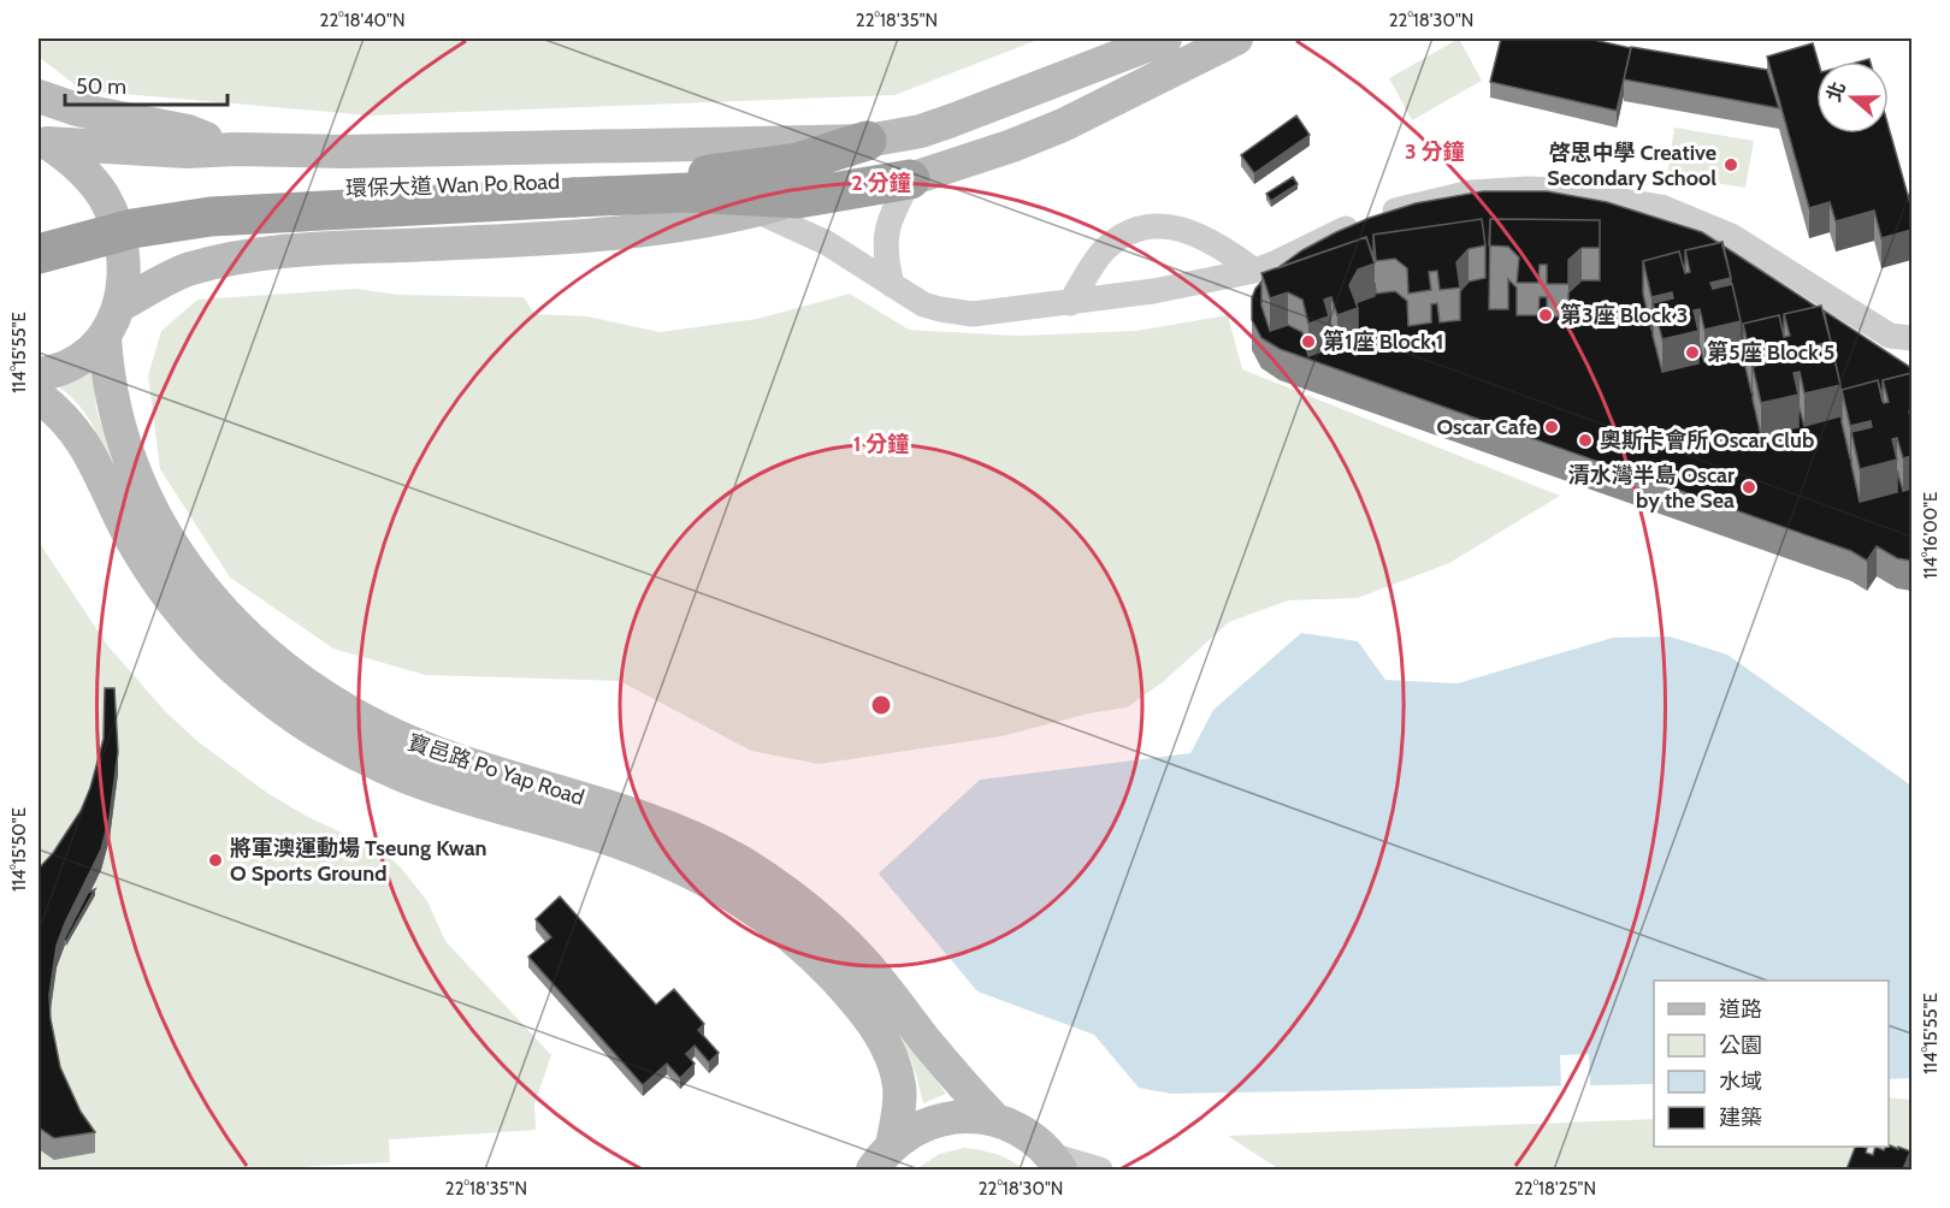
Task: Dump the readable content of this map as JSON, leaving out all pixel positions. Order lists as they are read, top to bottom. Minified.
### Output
{"streets":{"highway":["環保大道 Wan Po Road"],"main road":["寶邑路 Po Yap Road"]},"places":["啓思中學 Creative Secondary School","第3座 Block 3","第1座 Block 1","第5座 Block 5","Oscar Cafe","奧斯卡會所 Oscar Club","清水灣半島 Oscar by the Sea","將軍澳運動場 Tseung Kwan O Sports Ground"],"legend":["道路","公園","水域","建築"],"scale_bar":"50 m","north":"left","coordinates":["22°18'40\"N","22°18'35\"N","22°18'30\"N","114°15'55\"E","114°16'00\"E","114°15'50\"E","22°18'25\"N"],"rings":["3 分鐘","2 分鐘","1 分鐘"]}
